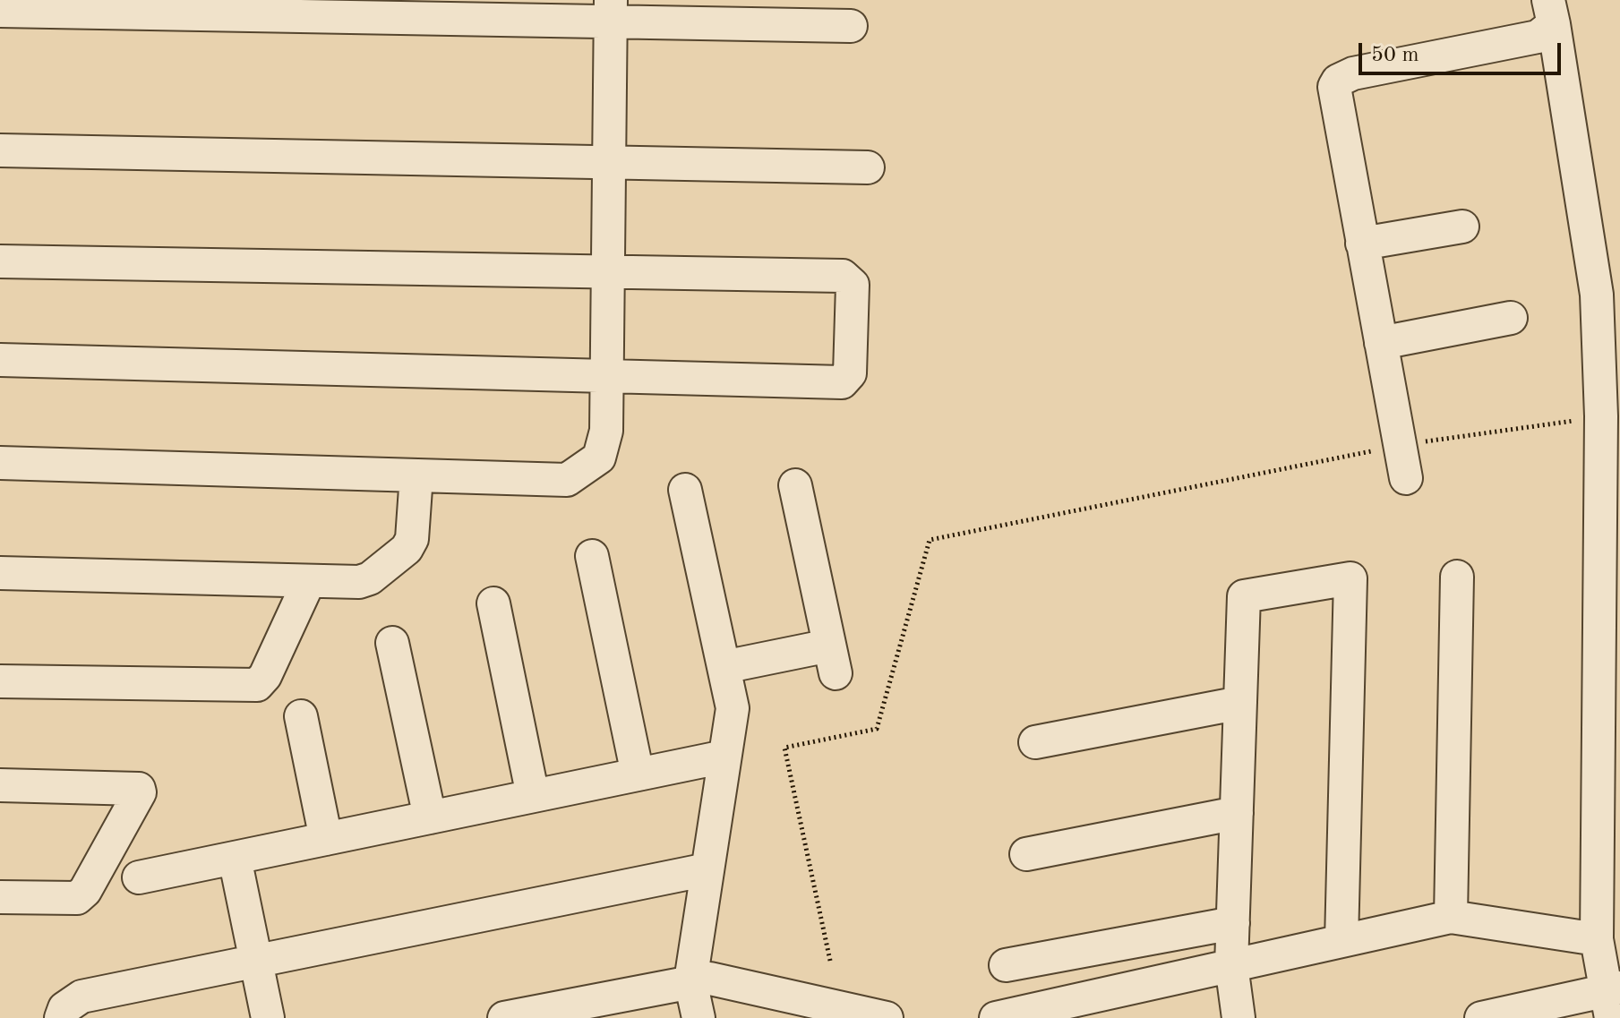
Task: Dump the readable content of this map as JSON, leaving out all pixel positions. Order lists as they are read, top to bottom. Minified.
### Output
{"scale_bar":"50 m"}
